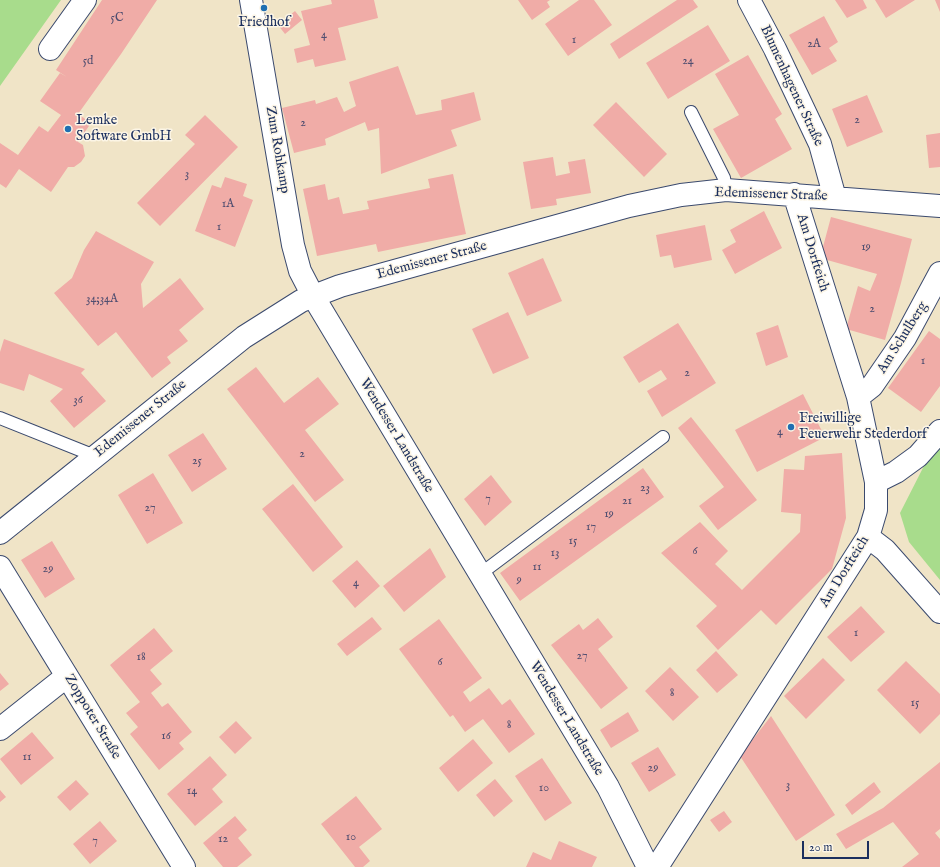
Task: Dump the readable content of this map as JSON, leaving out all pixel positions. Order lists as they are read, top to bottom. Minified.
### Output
{"streets":{"street":["Blumenhagener Straße","Zum Rohkamp","Edemissener Straße","Am Dorfteich","Am Schulberg","Wendesser Landstraße","Zoppoter Straße"]},"crossings":[["Blumenhagener Straße","Edemissener Straße"],["Zum Rohkamp","Edemissener Straße"],["Zum Rohkamp","Wendesser Landstraße"],["Edemissener Straße","Am Dorfteich"],["Edemissener Straße","Wendesser Landstraße"],["Am Dorfteich","Am Schulberg"]],"places":["Friedhof","Lemke Software GmbH","Freiwillige Feuerwehr Stederdorf"],"house_numbers":["5C","4","1","2A","5d","24","2","2","3","1A","1","19","34;34A","2","1","2","36","4","2","25","23","7","21","27","19","17","15","6","13","11","29","9","4","1","27","18","6","8","15","8","16","11","29","3","10","14","10","12","7"],"scale_bar":"20 m"}
